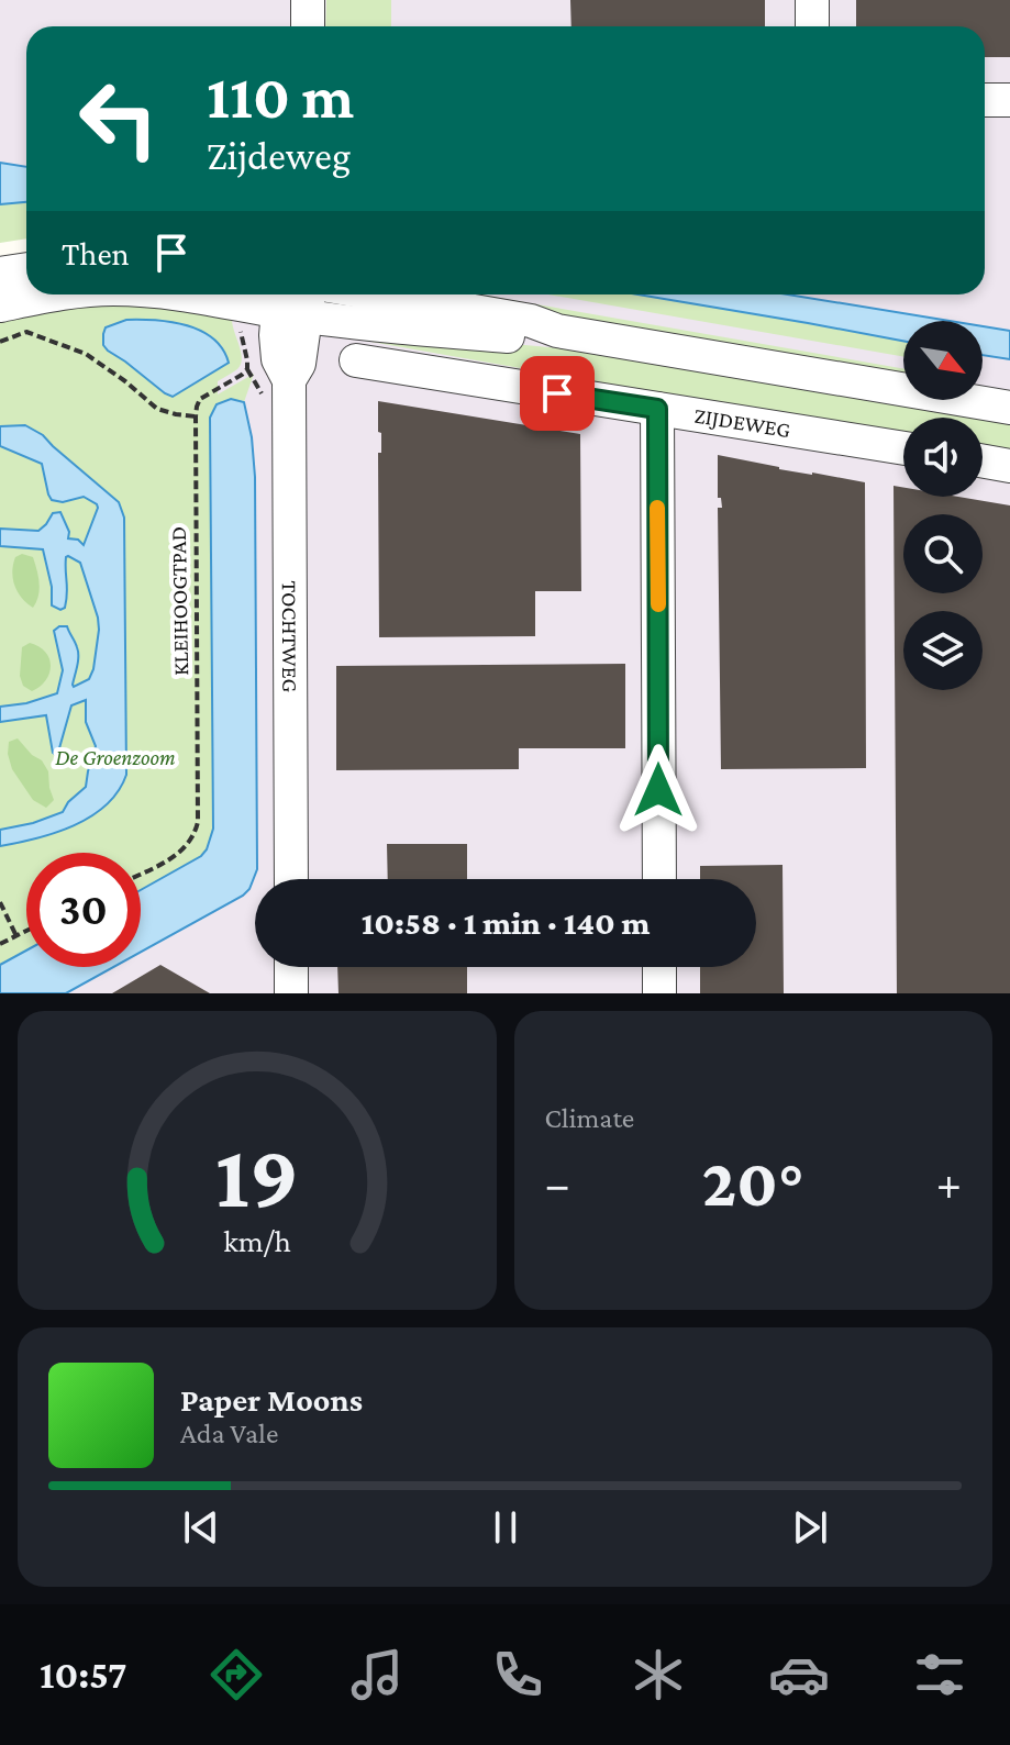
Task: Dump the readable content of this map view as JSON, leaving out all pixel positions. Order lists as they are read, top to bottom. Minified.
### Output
{"streets":{"street":["ZIJDEWEG","TOCHTWEG"],"path":["KLEIHOOGTPAD"]},"parks":["De Groenzoom"],"north":"bottom right","page":{"turn":["110 m","Zijdeweg"],"then":"Then","limit":"30","trip":"10:58 · 1 min · 140 m","tile":"Climate","heat":["−","20°","+"],"song":["Paper Moons","Ada Vale"],"tabs":"10:57","gauge":["19","km/h"]}}
